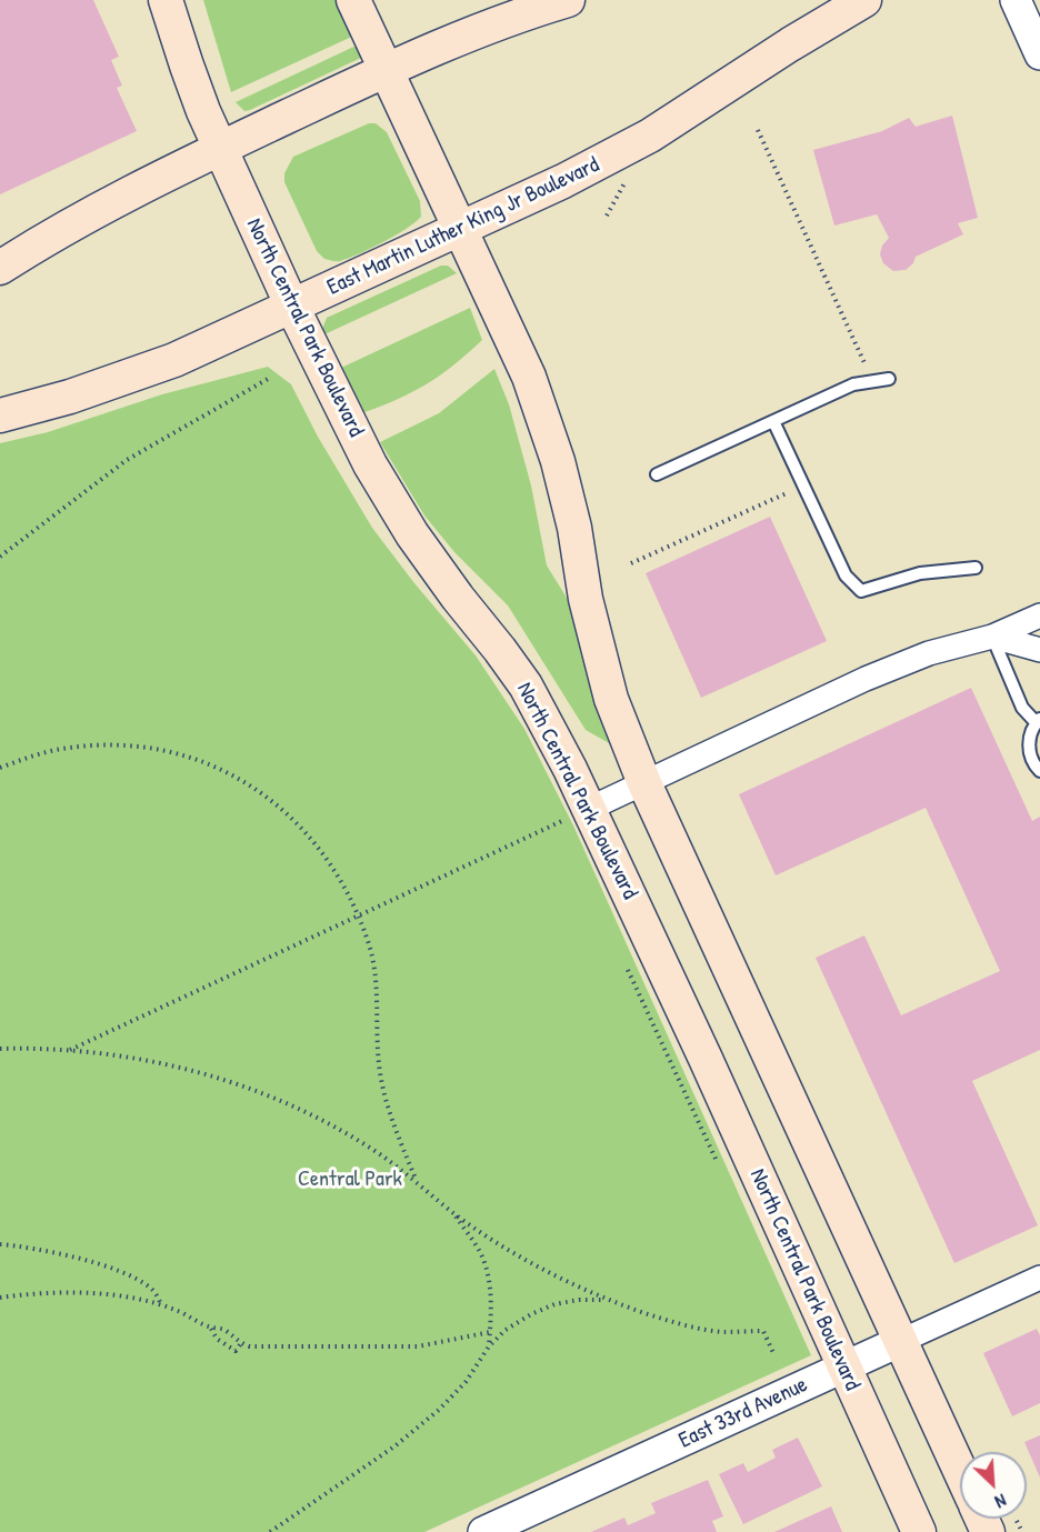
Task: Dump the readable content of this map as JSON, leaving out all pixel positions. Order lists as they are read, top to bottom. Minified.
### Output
{"streets":{"main road":["East Martin Luther King Jr Boulevard","North Central Park Boulevard"],"street":["East 33rd Avenue"]},"crossings":[["East Martin Luther King Jr Boulevard","North Central Park Boulevard"],["North Central Park Boulevard","East 33rd Avenue"]],"parks":["Central Park"],"north":"bottom right"}
